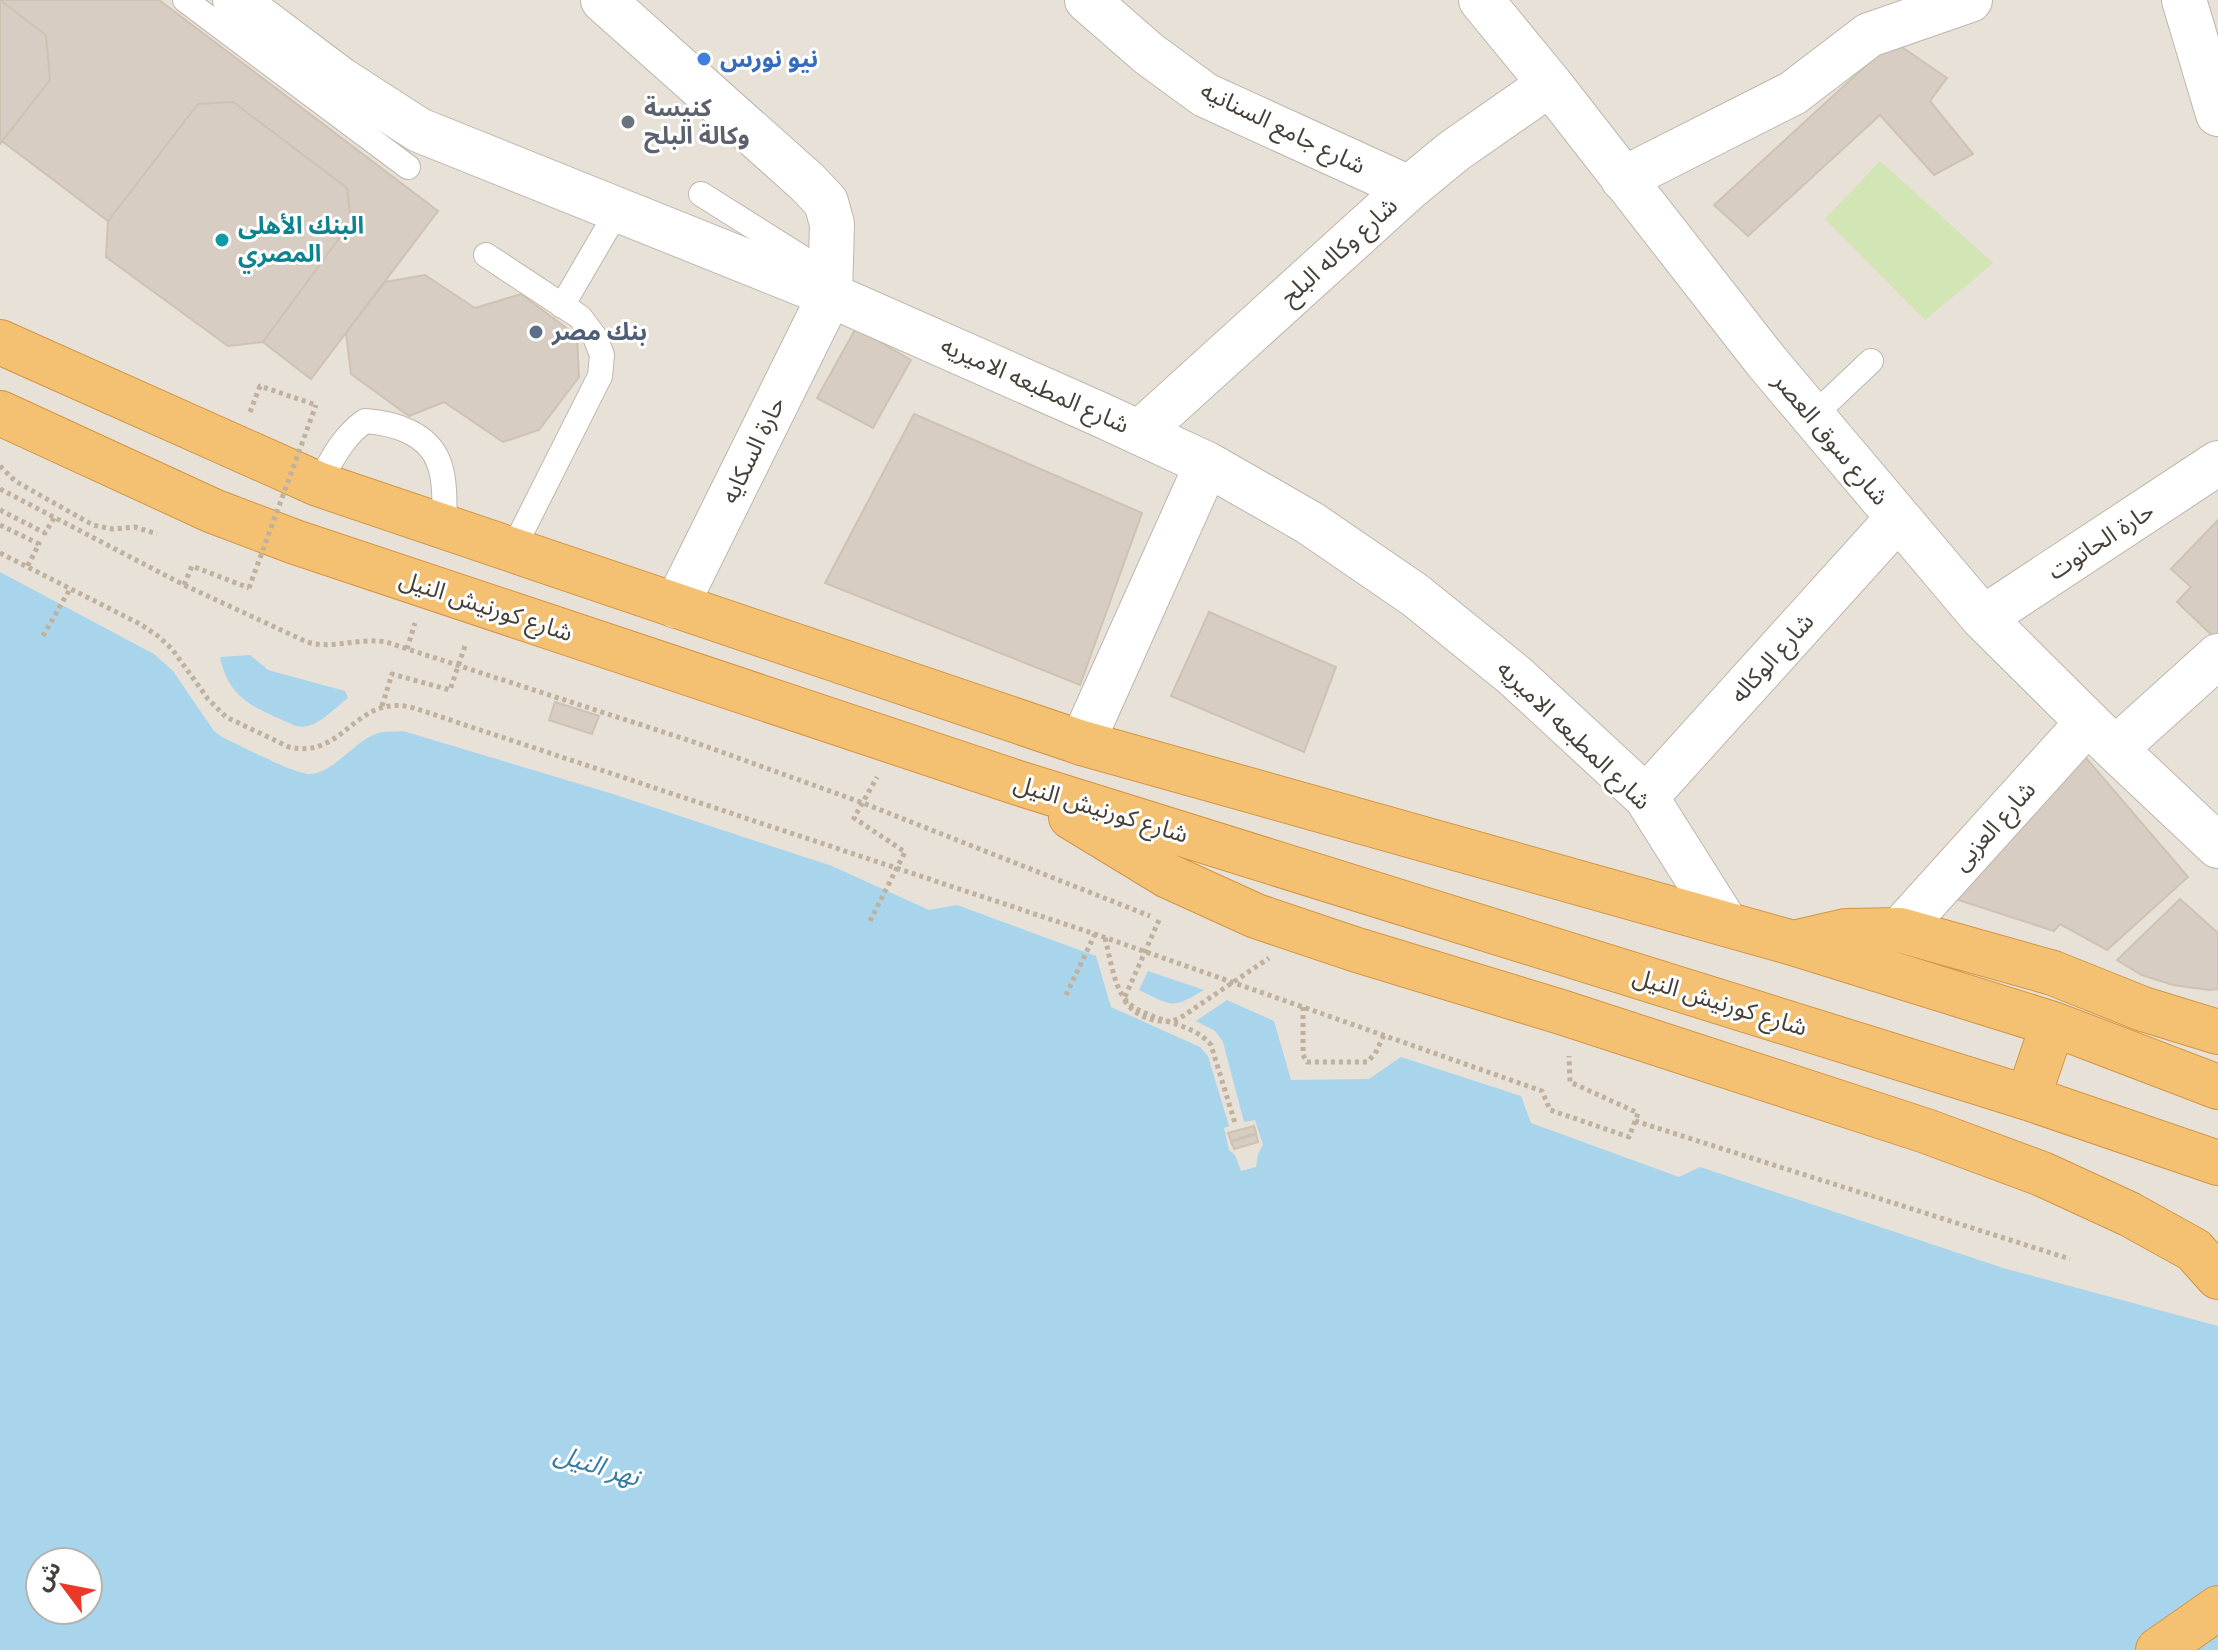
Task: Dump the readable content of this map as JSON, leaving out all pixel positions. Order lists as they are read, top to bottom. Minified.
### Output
{"streets":{"highway":["شارع كورنيش النيل"],"street":["شارع جامع السنانيه","شارع وكاله البلح","شارع المطبعه الاميريه","شارع سوق العصر","حارة السكايه","حارة الحانوت","شارع الوكاله","شارع العزبى"]},"crossings":[["شارع جامع السنانيه","شارع وكاله البلح"],["شارع وكاله البلح","شارع المطبعه الاميريه"],["شارع وكاله البلح","شارع سوق العصر"],["شارع المطبعه الاميريه","حارة السكايه"],["شارع المطبعه الاميريه","شارع الوكاله"],["شارع سوق العصر","حارة الحانوت"],["شارع سوق العصر","شارع الوكاله"],["شارع سوق العصر","شارع العزبى"]],"water":["نهر النيل"],"places":["نيو نورس","كنيسة وكالة البلح","البنك الأهلى المصري","بنك مصر"],"north":"top left"}
